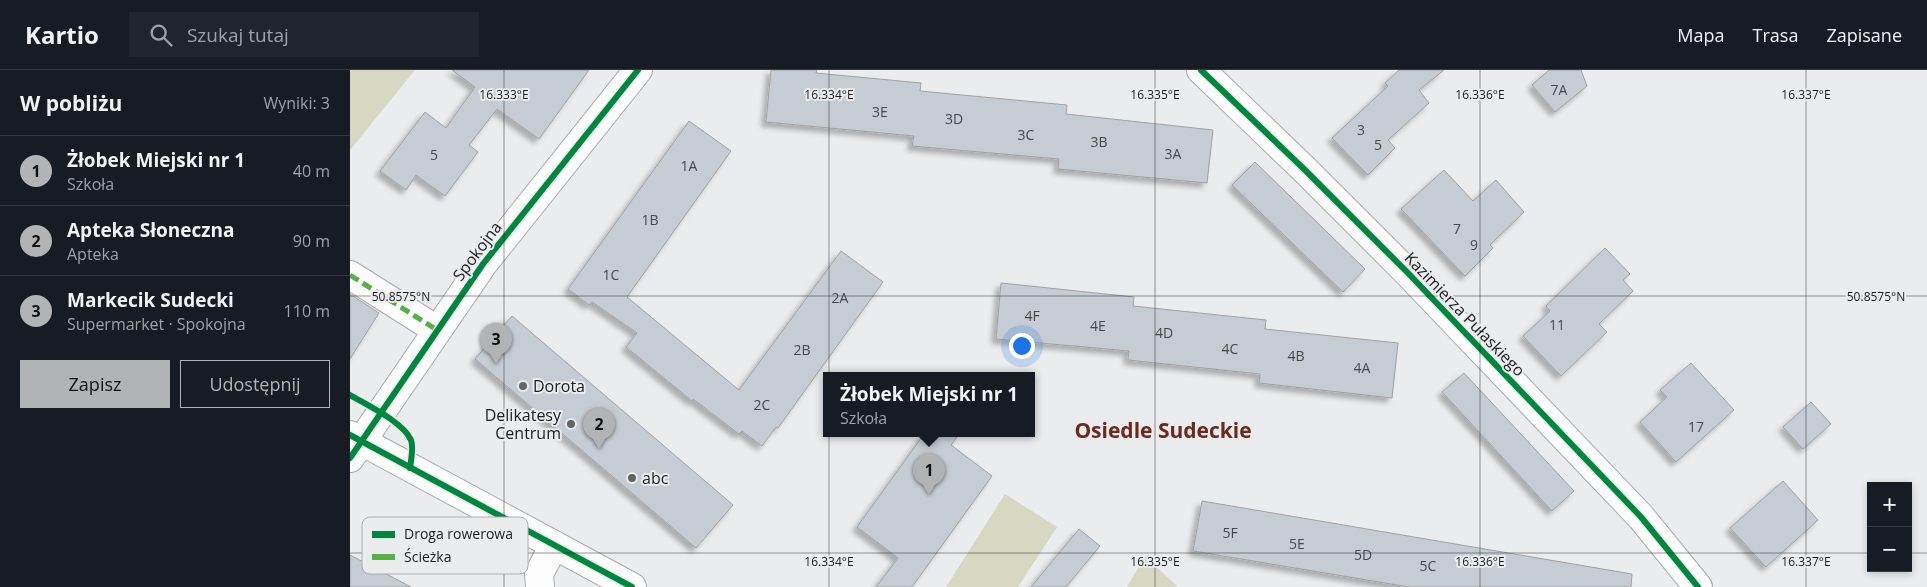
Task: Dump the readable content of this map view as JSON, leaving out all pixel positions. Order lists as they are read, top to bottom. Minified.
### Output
{"streets":{"street":["Spokojna","Kazimierza Pułaskiego"]},"districts":["Osiedle Sudeckie"],"places":["Dorota","Delikatesy Centrum","abc"],"house_numbers":["7A","3E","3D","3","3C","3B","5","3A","5","1A","1B","7","9","1C","2A","4F","11","4E","4D","4C","2B","4B","4A","2C","17","5F","5E","5D","5C"],"legend":["Droga rowerowa","Ścieżka"],"page":{"header":"Kartio","search":"Szukaj tutaj","nav":["Mapa","Trasa","Zapisane"],"heading":["W pobliżu","Wyniki: 3"],"list":[{"mark":"1","name":"Żłobek Miejski nr 1","note":"Szkoła","value":"40 m"},{"mark":"2","name":"Apteka Słoneczna","note":"Apteka","value":"90 m"},{"mark":"3","name":"Markecik Sudecki","note":"Supermarket · Spokojna","value":"110 m"}],"pins":["3","2","1"],"buttons":["Zapisz","Udostępnij"],"popup":["Żłobek Miejski nr 1","Szkoła"],"map_buttons":["+","−"]},"coordinates":["16.333°E","16.334°E","16.335°E","16.336°E","16.337°E","50.8575°N"]}
